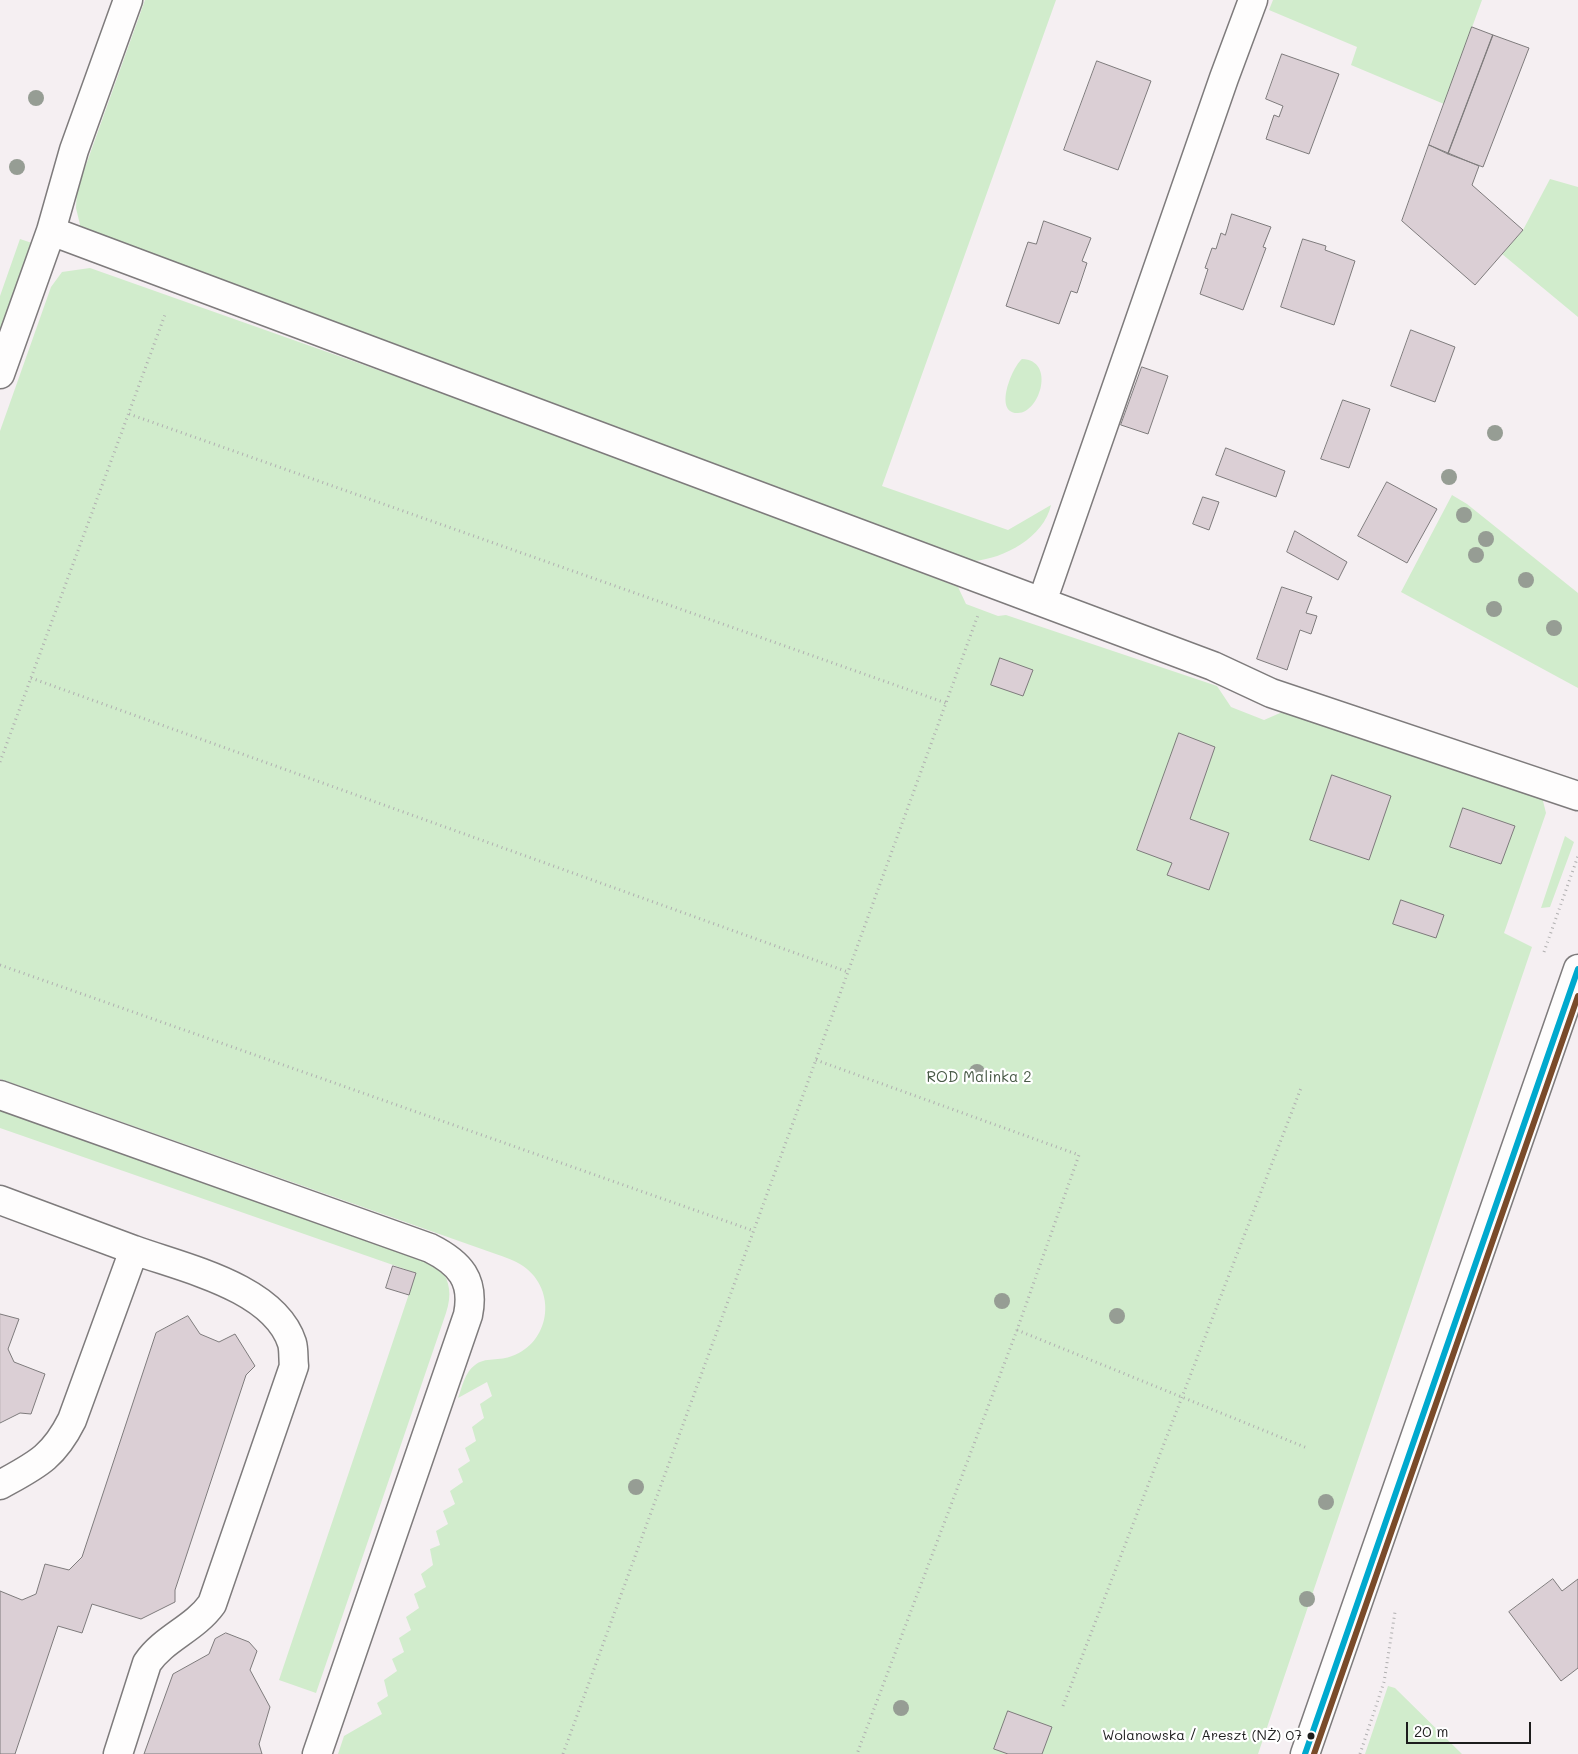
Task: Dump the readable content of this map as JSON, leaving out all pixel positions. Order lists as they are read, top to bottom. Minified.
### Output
{"parks":["ROD Malinka 2"],"places":["Wolanowska / Areszt (NŻ) 07"],"scale_bar":"20 m"}
